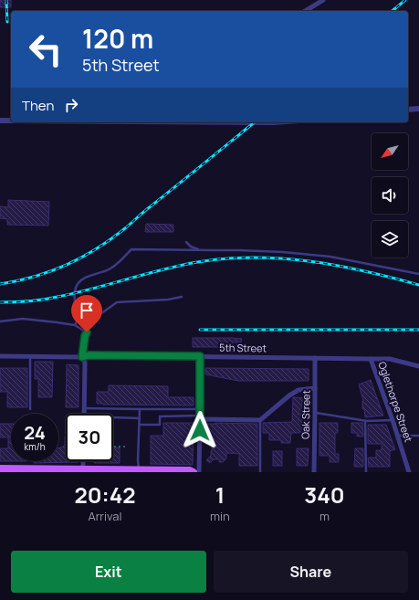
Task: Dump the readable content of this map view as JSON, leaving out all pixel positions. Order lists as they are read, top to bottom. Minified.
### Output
{"streets":{"street":["5th Street","Oglethorpe Street","Oak Street"]},"crossings":[["5th Street","Oglethorpe Street"],["5th Street","Oak Street"]],"north":"bottom left","page":{"turn":["120 m","5th Street"],"then":"Then","speed":"24 km/h","limit":"30","eta":["20:42","Arrival","1","min","340","m"],"buttons":["Exit","Share"]}}
